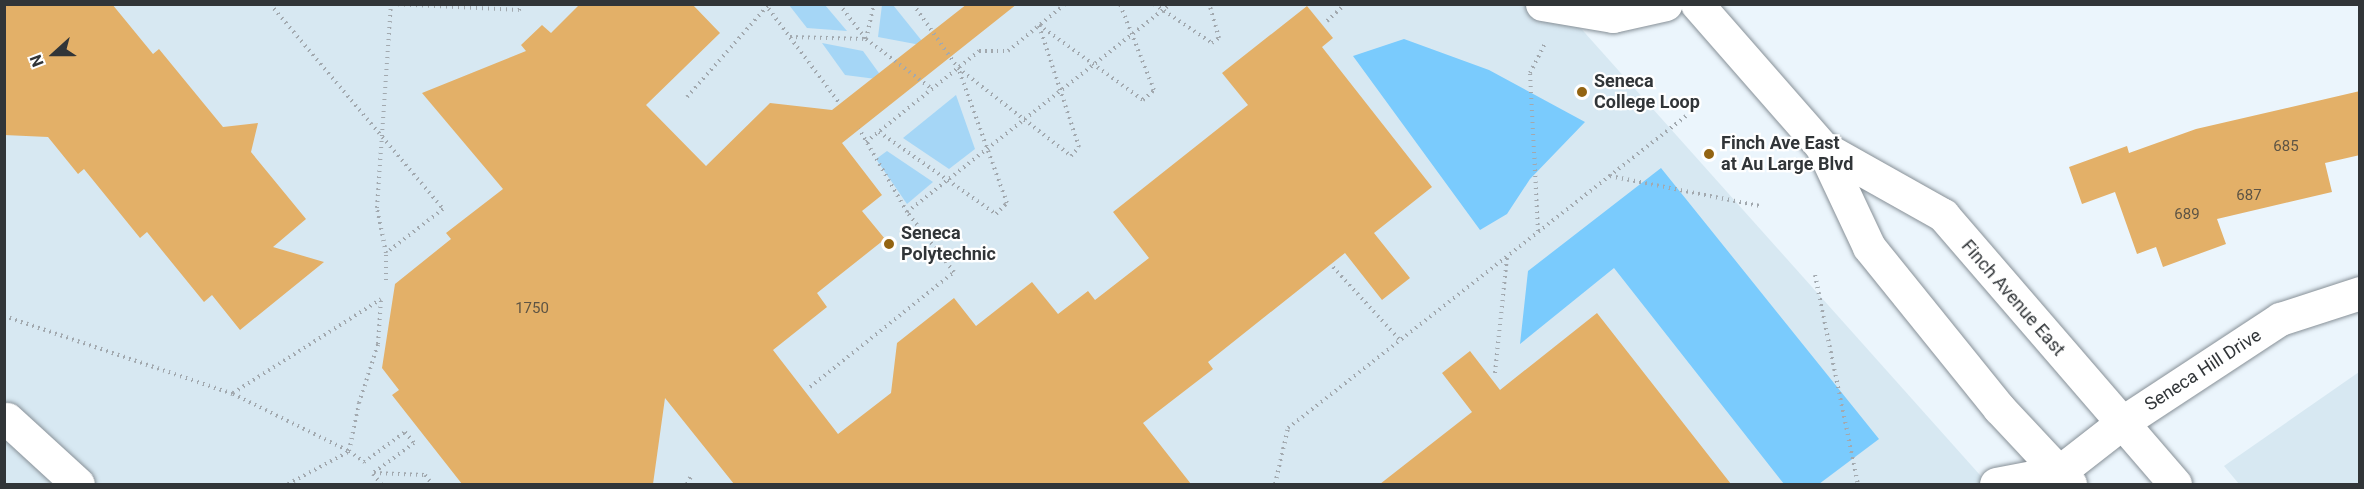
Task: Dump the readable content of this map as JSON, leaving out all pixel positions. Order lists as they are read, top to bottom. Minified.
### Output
{"streets":{"main road":["Finch Avenue East","Seneca Hill Drive"]},"crossings":[["Finch Avenue East","Seneca Hill Drive"]],"places":["Seneca College Loop","Finch Ave East at Au Large Blvd","Seneca Polytechnic"],"house_numbers":["685","687","689","1750"],"north":"left"}
